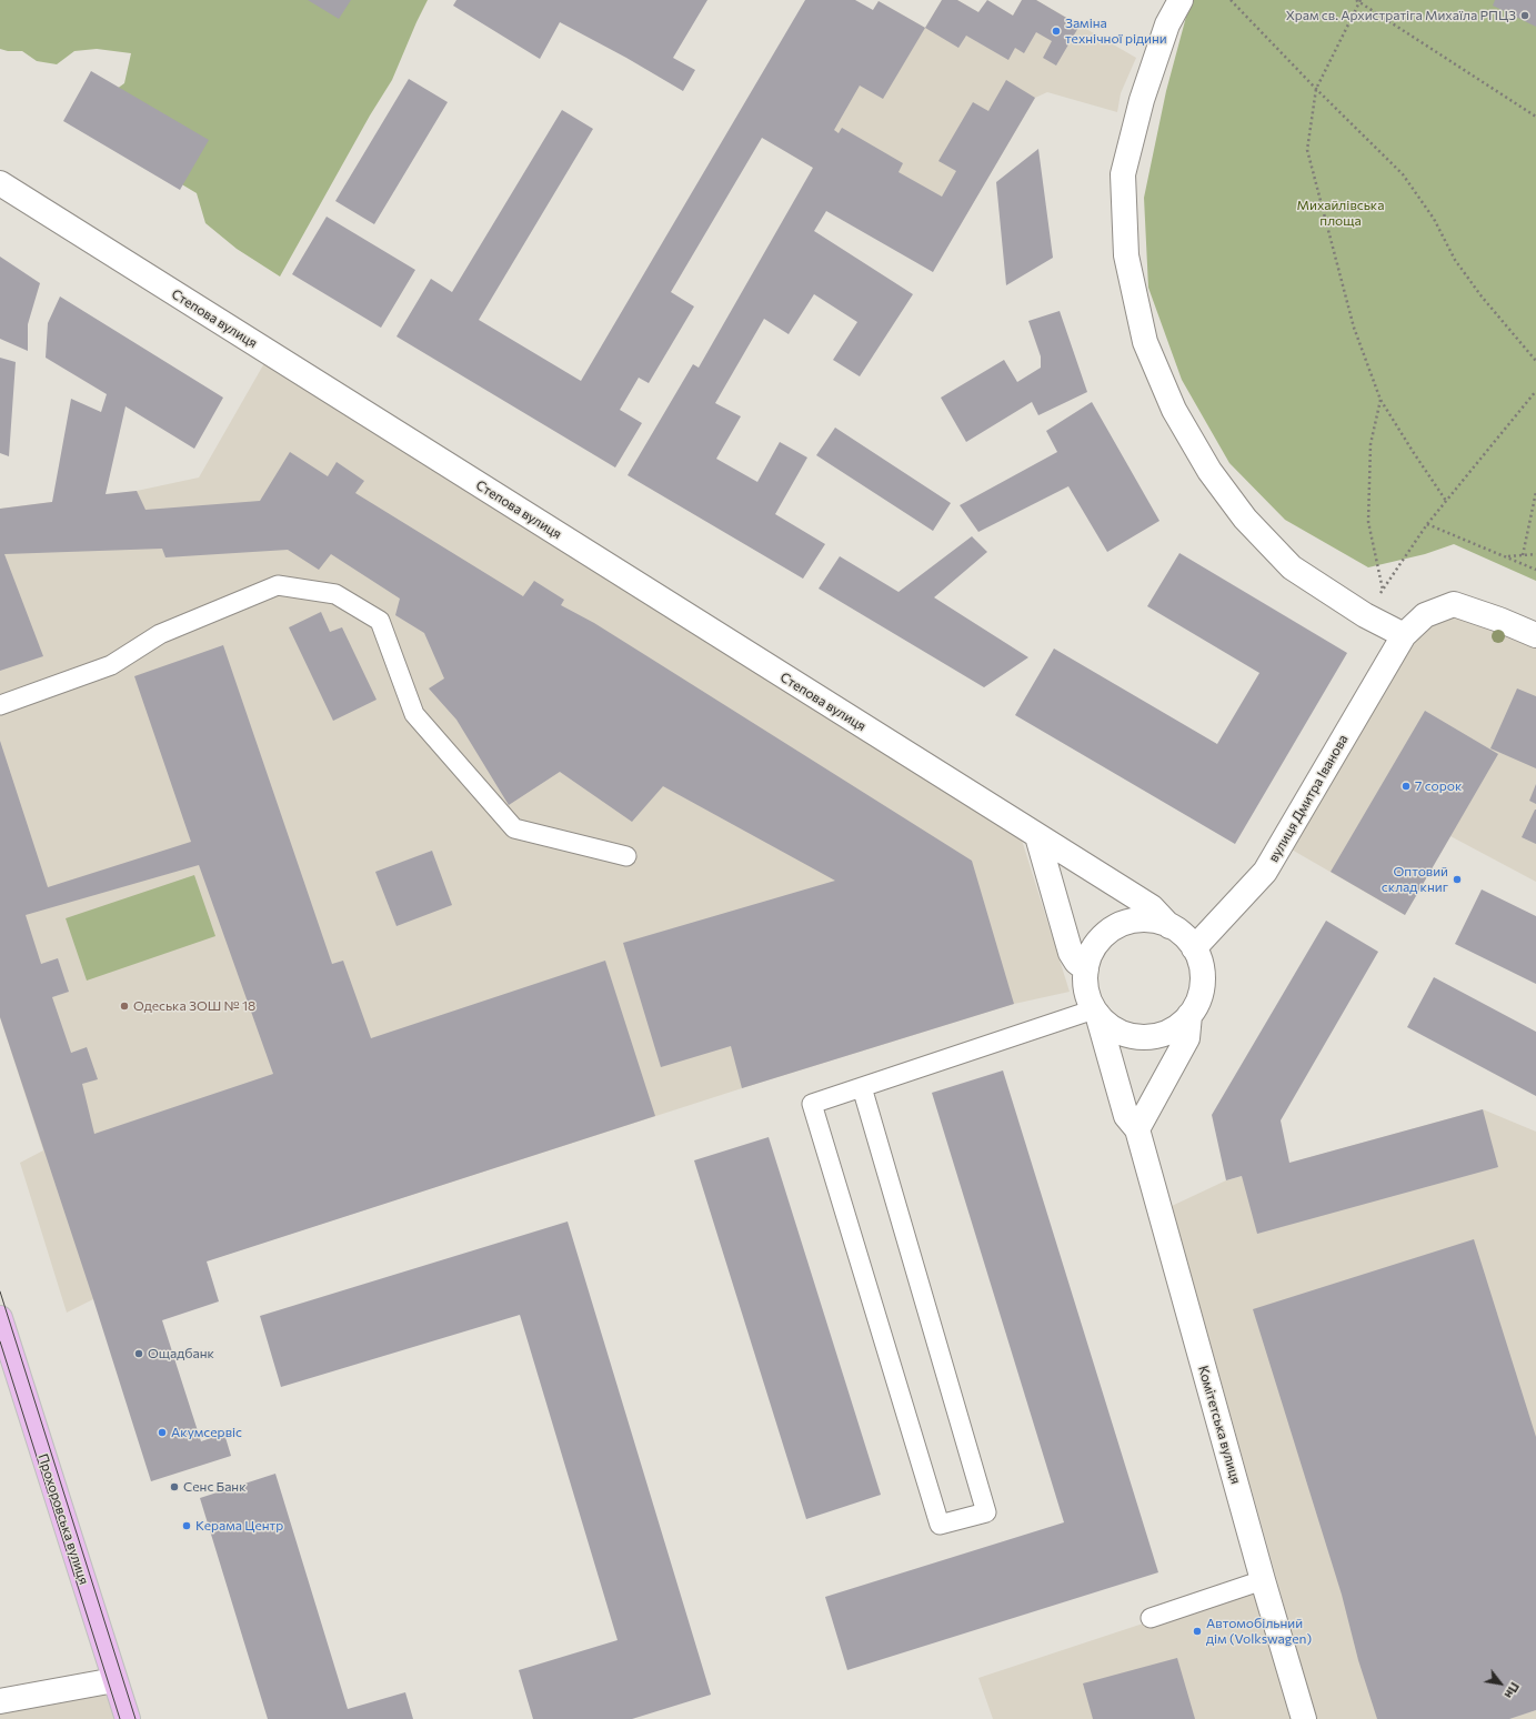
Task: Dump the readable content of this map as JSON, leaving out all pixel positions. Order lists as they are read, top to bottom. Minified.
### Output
{"streets":{"main road":["Прохоровська вулиця"],"street":["Степова вулиця","вулиця Дмитра Іванова","Комітетська вулиця"]},"crossings":[["Степова вулиця","вулиця Дмитра Іванова"],["Степова вулиця","Комітетська вулиця"],["вулиця Дмитра Іванова","Комітетська вулиця"]],"parks":["Михайлівська площа"],"places":["Храм св. Архистратіга Михаїла РПЦЗ","Заміна технічної рідини","7 сорок","Оптовий склад книг","Одеська ЗОШ № 18","Ощадбанк","Акумсервіс","Сенс Банк","Керама Центр","Автомобільний дім (Volkswagen)"],"north":"bottom right"}
